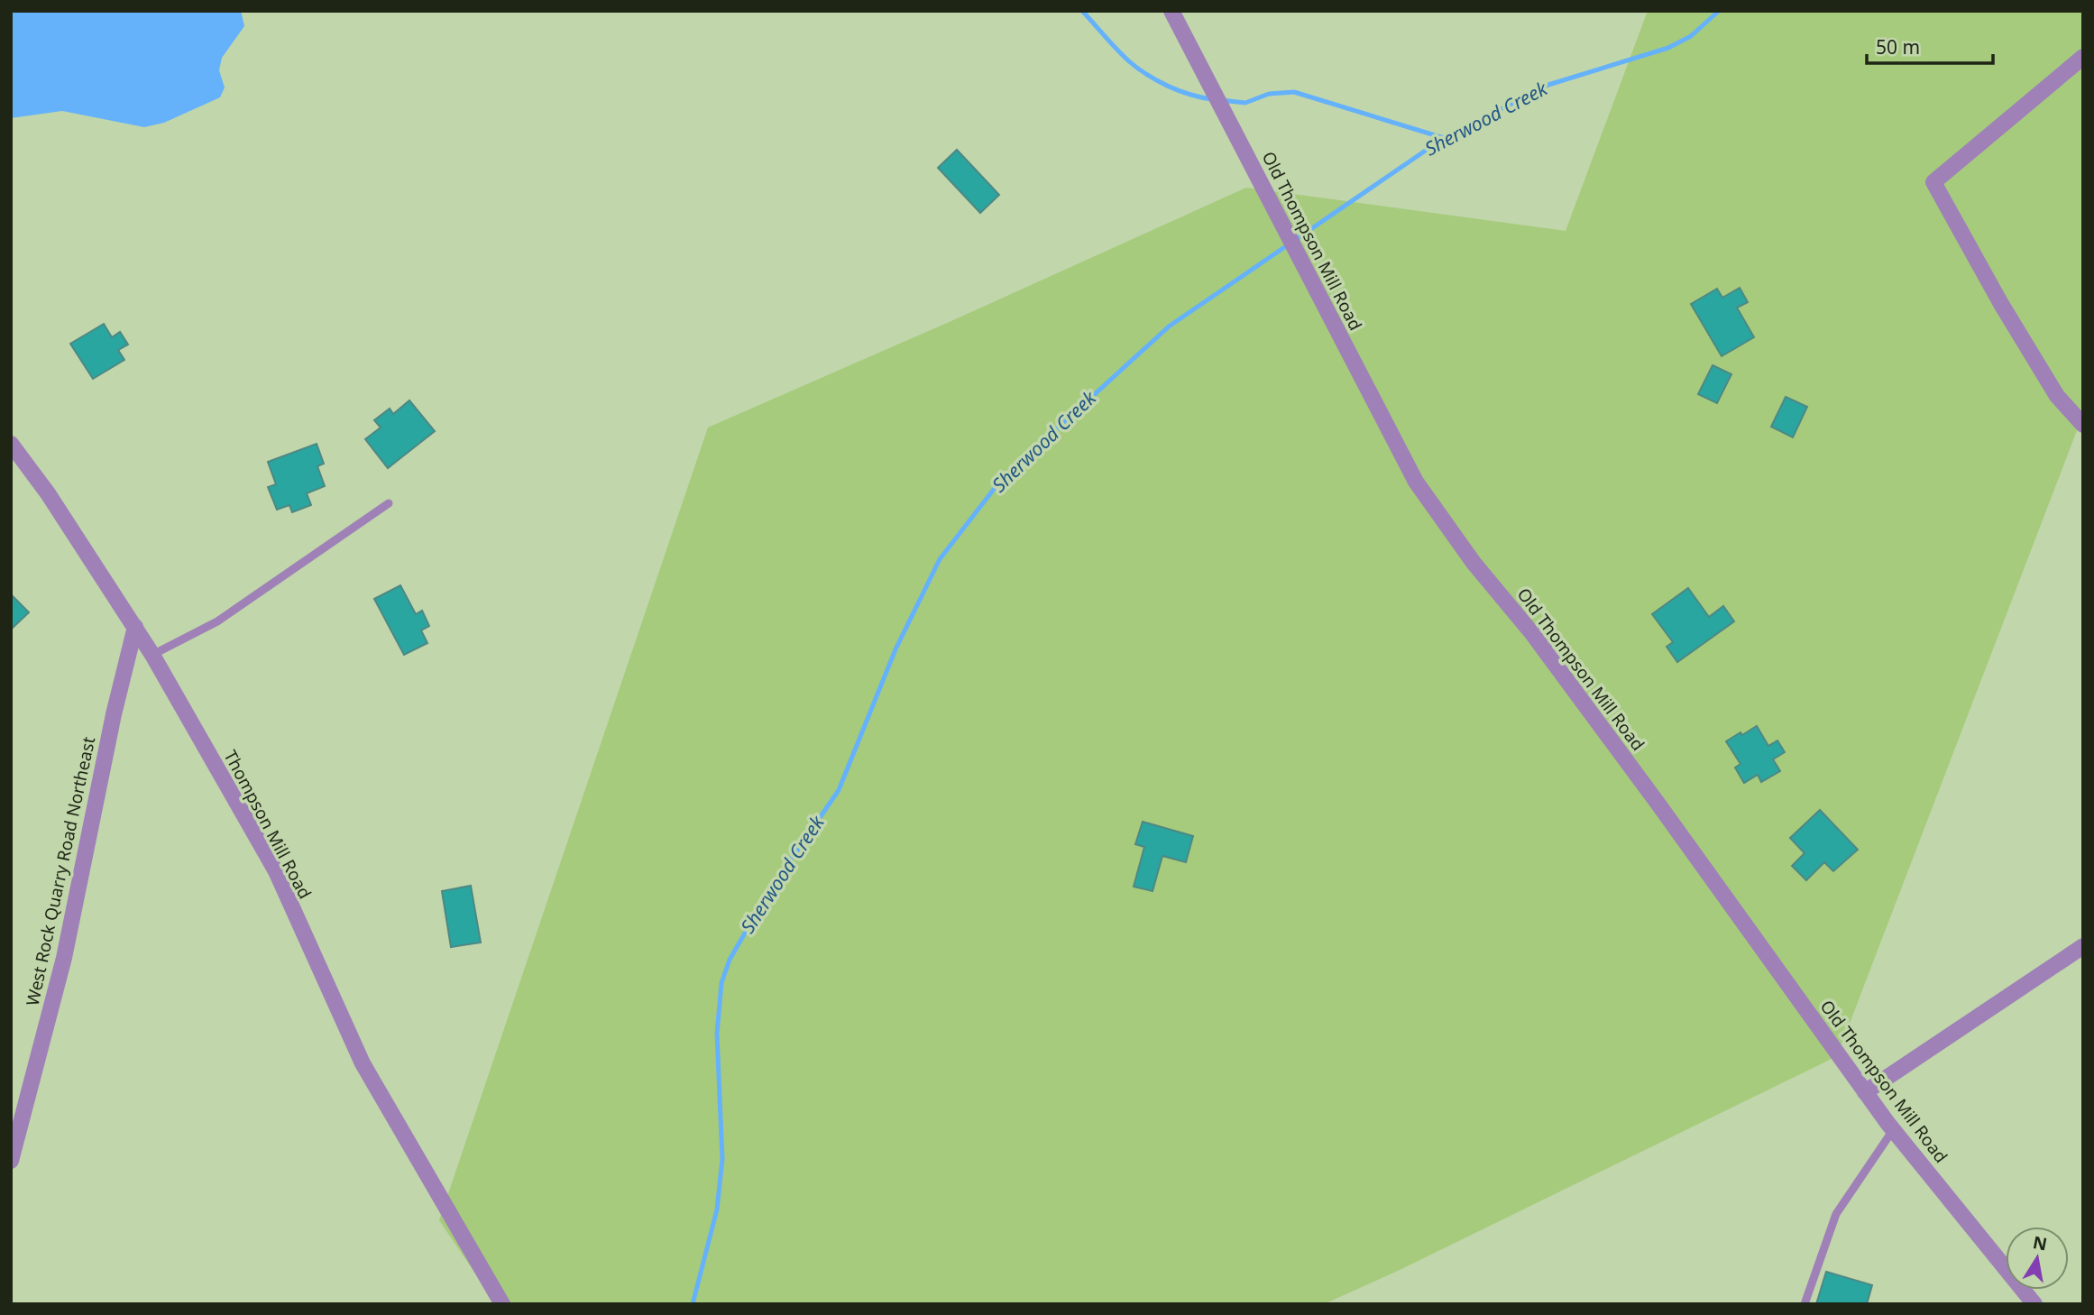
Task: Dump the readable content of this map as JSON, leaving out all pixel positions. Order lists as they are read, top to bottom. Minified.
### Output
{"streets":{"street":["Old Thompson Mill Road","Thompson Mill Road","West Rock Quarry Road Northeast"]},"crossings":[["Thompson Mill Road","West Rock Quarry Road Northeast"]],"water":["Sherwood Creek"],"scale_bar":"50 m","north":"top"}
